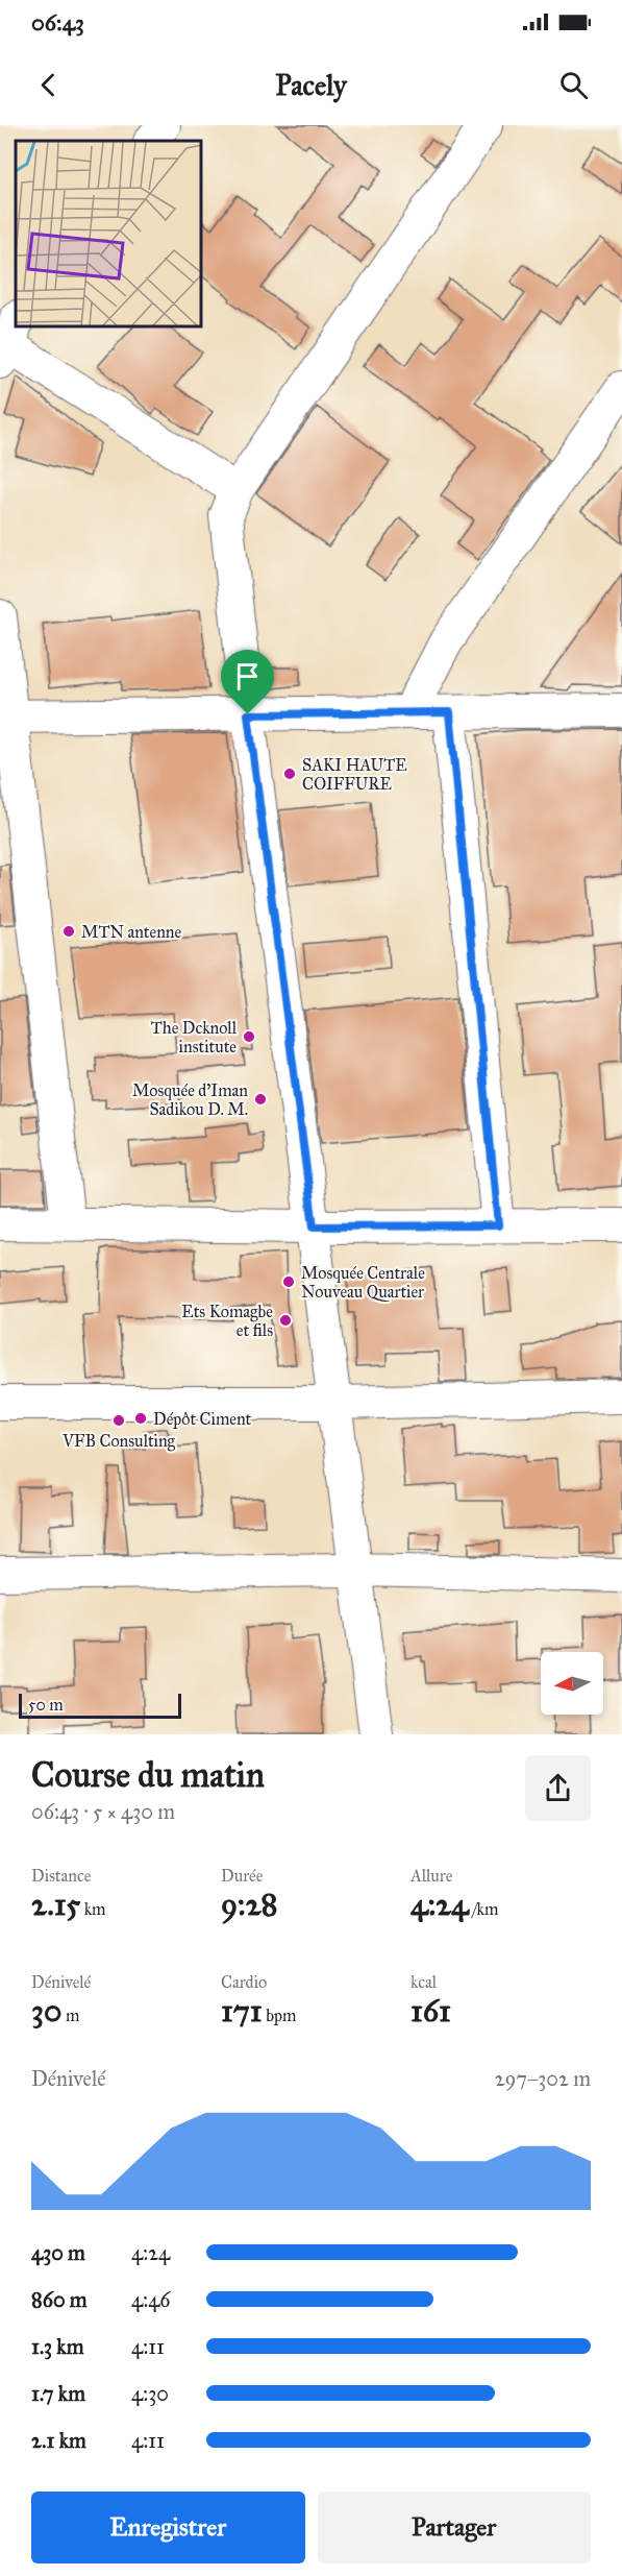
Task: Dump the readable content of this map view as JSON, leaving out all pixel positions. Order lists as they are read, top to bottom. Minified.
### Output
{"places":["SAKI HAUTE COIFFURE","MTN antenne","The Dcknoll institute","Mosquée d'Iman Sadikou D. M.","Mosquée Centrale Nouveau Quartier","Ets Komagbe et fils","Dépôt Ciment","VFB Consulting"],"scale_bar":"50 m","north":"left","page":{"status":"06:43","header":"Pacely","scale":"50 m","heading":["Course du matin","06:43 · 5 × 430 m"],"stats":[["Distance","2.15 km"],["Durée","9:28"],["Allure","4:24 /km"],["Dénivelé","30 m"],["Cardio","171 bpm"],["kcal","161"]],"chart":["Dénivelé","297–302 m"],"list":[{"name":"430 m","note":"4:24"},{"name":"860 m","note":"4:46"},{"name":"1.3 km","note":"4:11"},{"name":"1.7 km","note":"4:30"},{"name":"2.1 km","note":"4:11"}],"buttons":["Enregistrer","Partager"]}}
